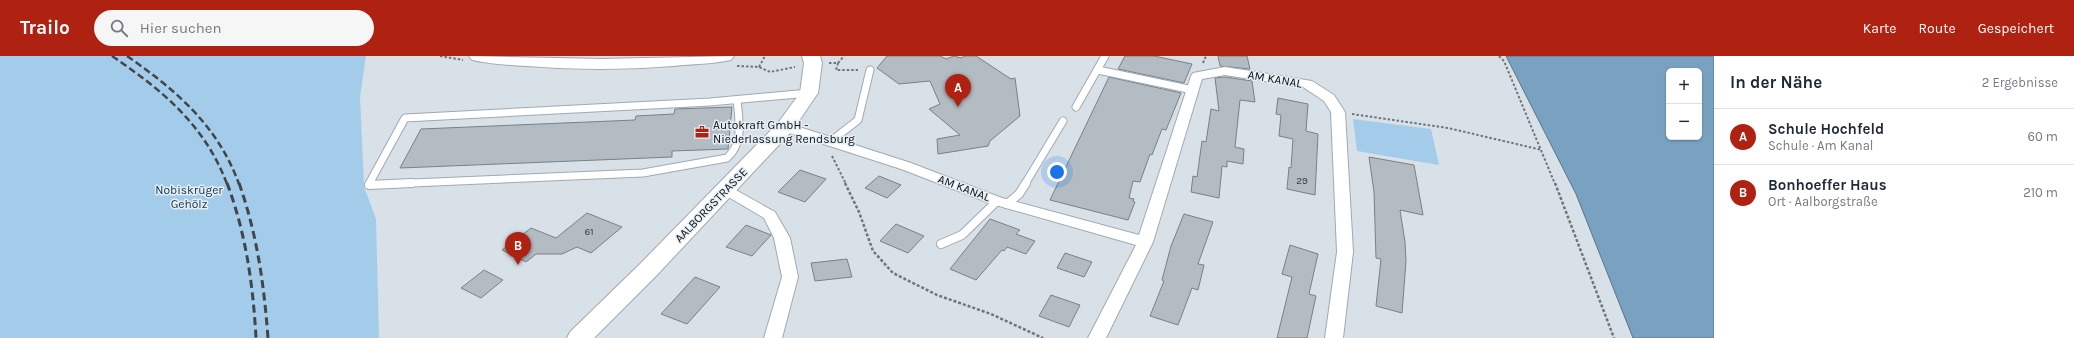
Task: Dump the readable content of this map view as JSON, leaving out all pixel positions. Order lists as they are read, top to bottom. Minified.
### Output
{"streets":{"street":["AM KANAL","AALBORGSTRASSE"]},"crossings":[["AM KANAL","AALBORGSTRASSE"]],"parks":["Nobiskrüger Gehölz"],"places":{"office":["Autokraft GmbH - Niederlassung Rendsburg"]},"house_numbers":["29","61"],"page":{"header":"Trailo","search":"Hier suchen","nav":["Karte","Route","Gespeichert"],"heading":["In der Nähe","2 Ergebnisse"],"map_buttons":["+","−"],"pins":["A","B"],"list":[{"mark":"A","name":"Schule Hochfeld","note":"Schule · Am Kanal","value":"60 m"},{"mark":"B","name":"Bonhoeffer Haus","note":"Ort · Aalborgstraße","value":"210 m"}]}}
